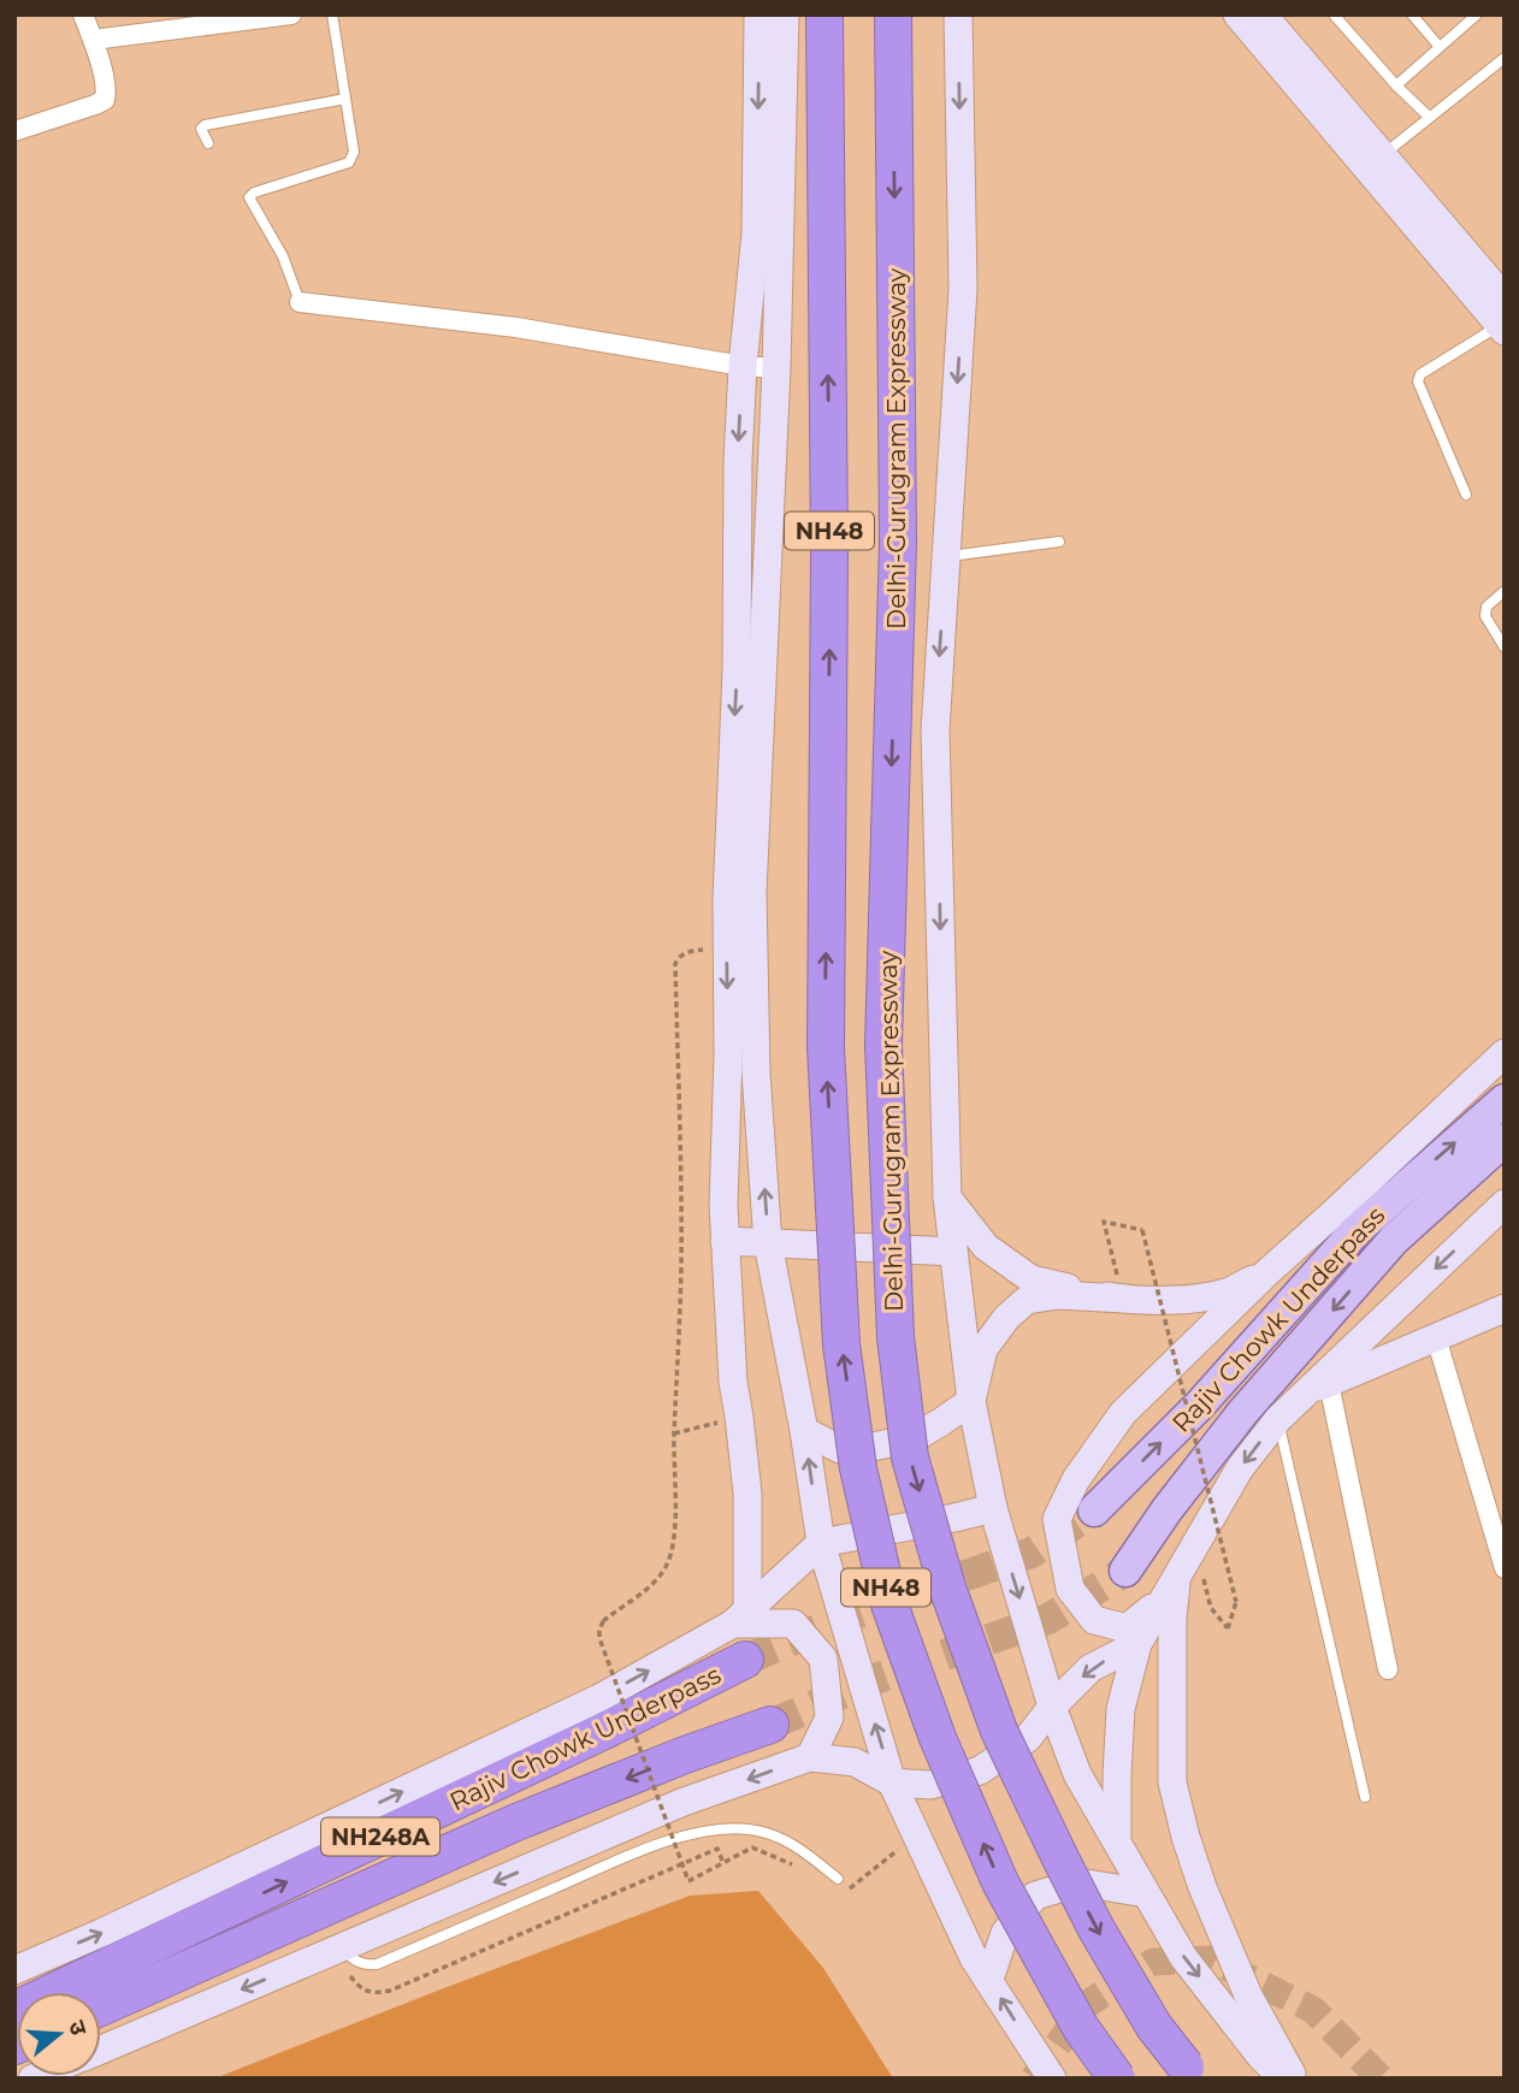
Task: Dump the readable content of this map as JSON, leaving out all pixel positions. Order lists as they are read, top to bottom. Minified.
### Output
{"streets":{"highway":["Delhi-Gurugram Expressway","NH48","Rajiv Chowk Underpass","NH248A"]},"north":"right"}
